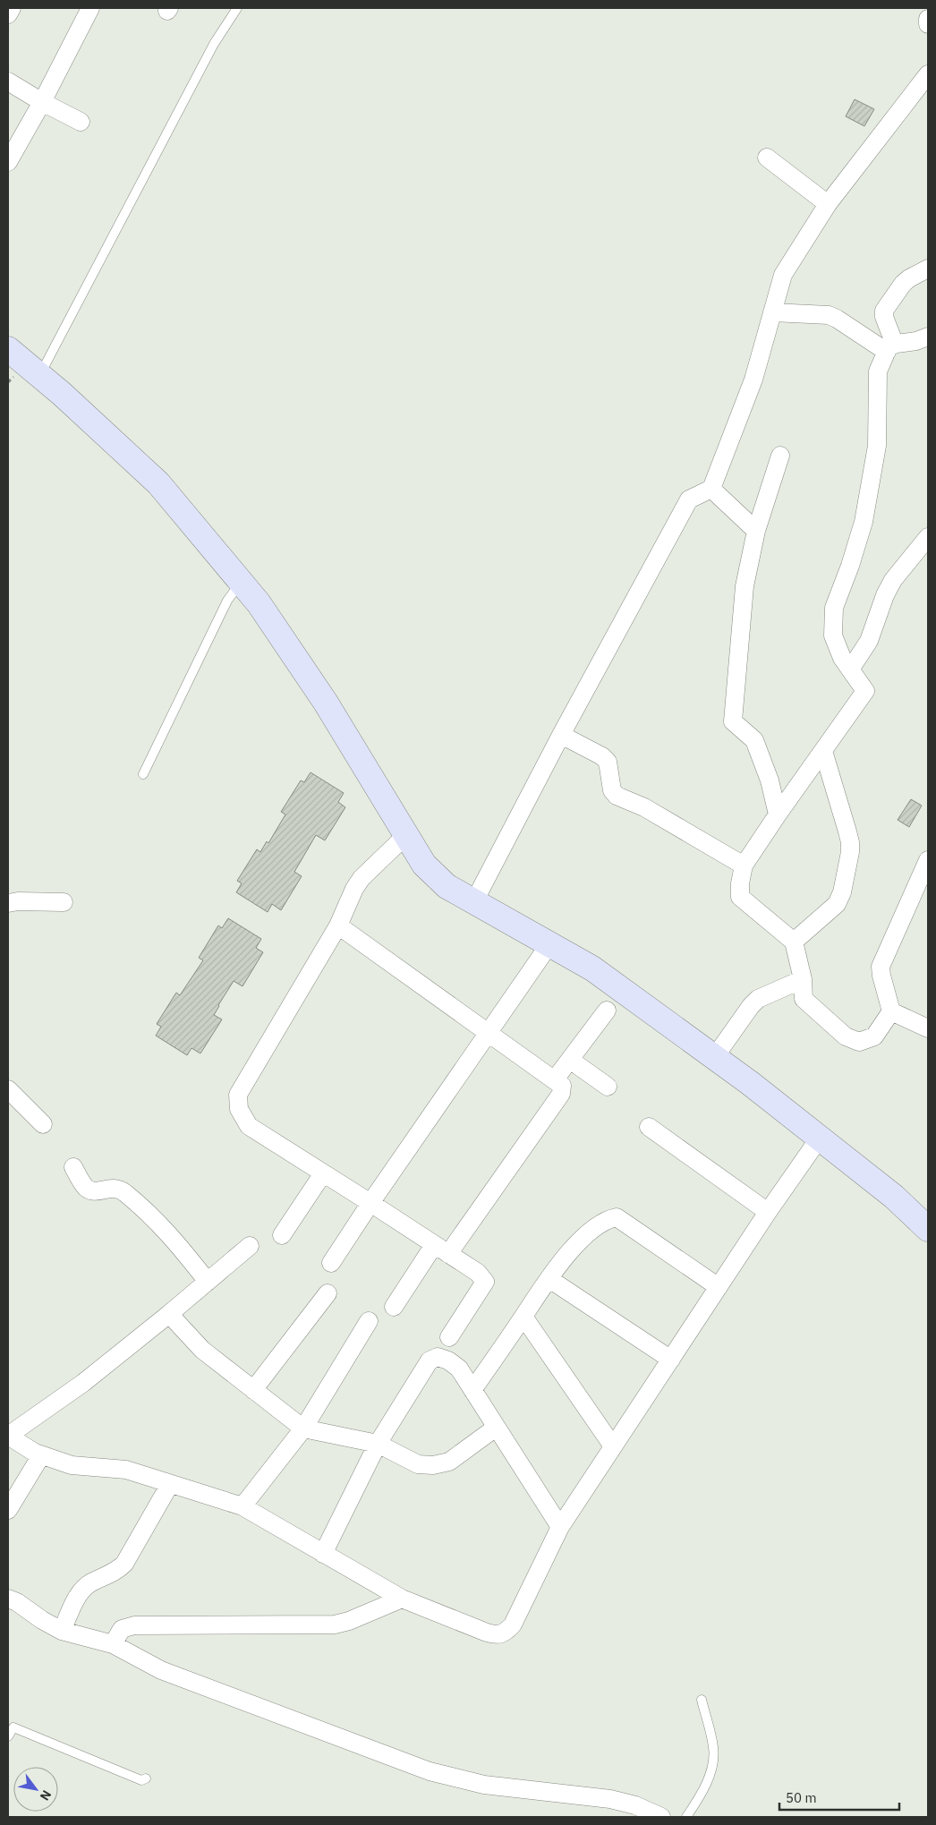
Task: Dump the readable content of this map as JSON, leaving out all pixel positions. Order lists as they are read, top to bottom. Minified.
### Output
{"scale_bar":"50 m","north":"bottom right"}
